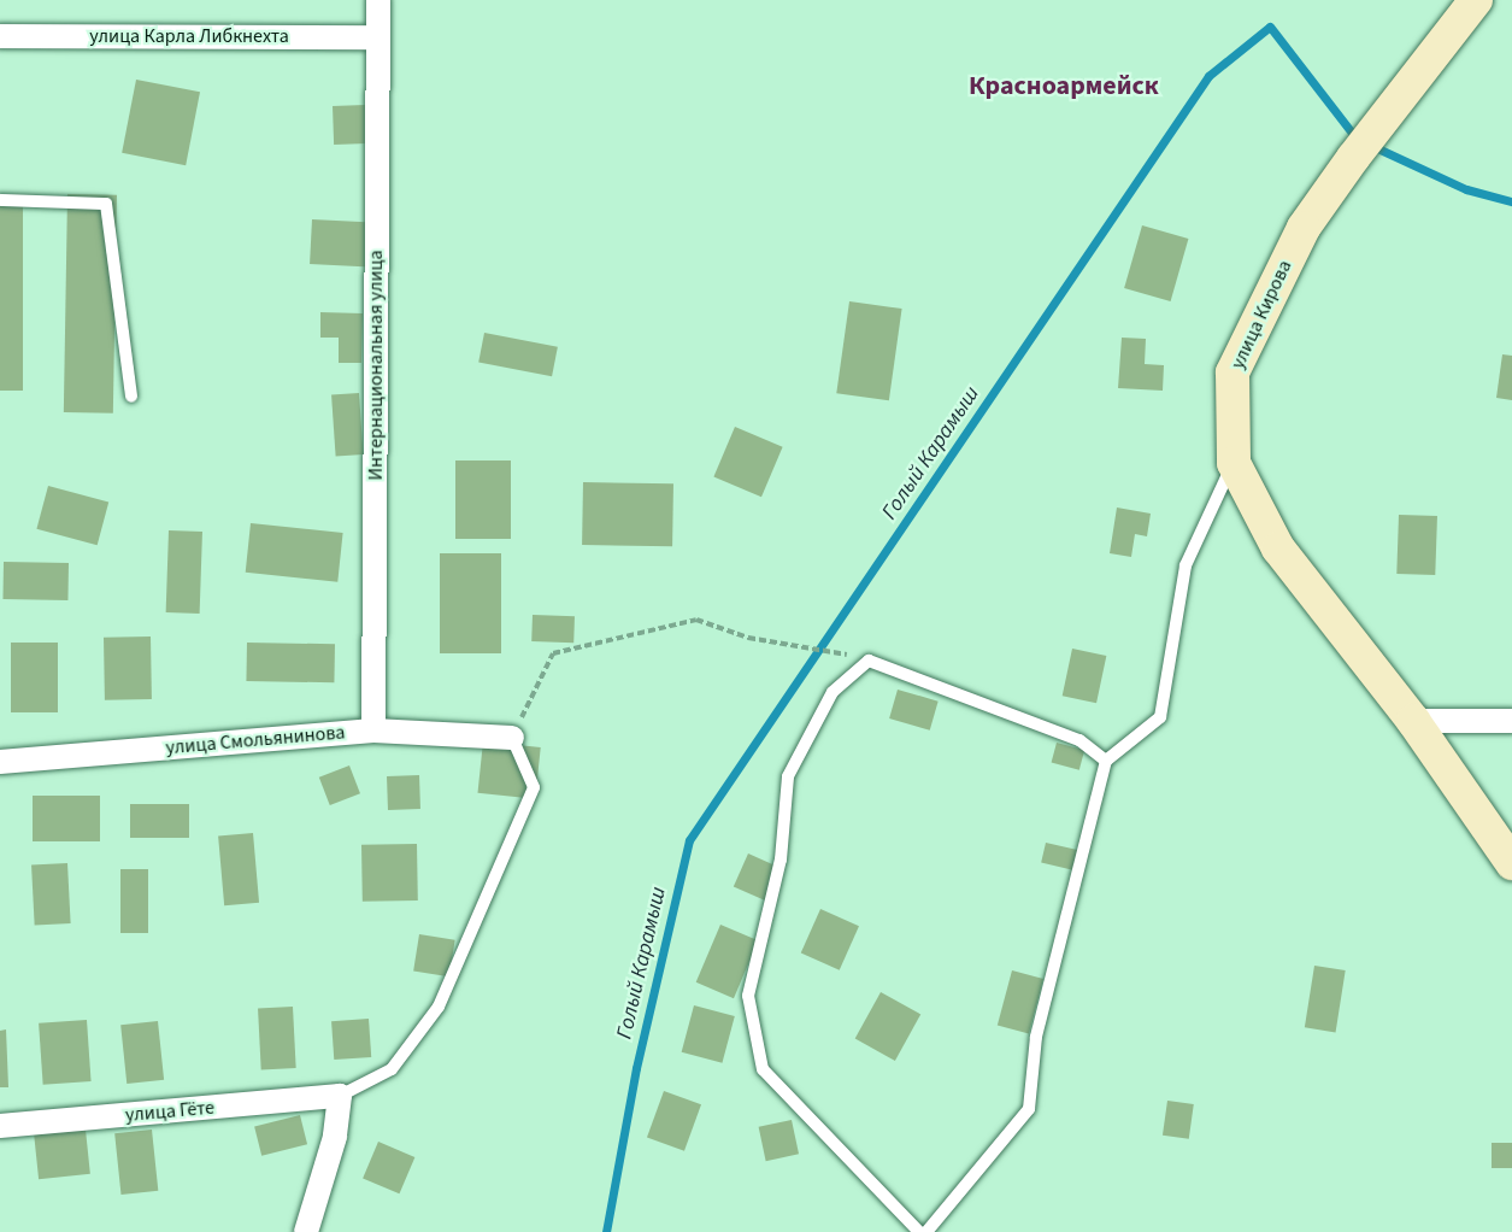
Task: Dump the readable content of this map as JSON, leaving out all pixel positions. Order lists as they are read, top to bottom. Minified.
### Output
{"streets":{"street":["улица Карла Либкнехта","улица Кирова","Интернациональная улица","улица Смольянинова","улица Гёте"]},"crossings":[["улица Карла Либкнехта","Интернациональная улица"],["Интернациональная улица","улица Смольянинова"]],"districts":["Красноармейск"],"water":["Голый Карамыш"]}
